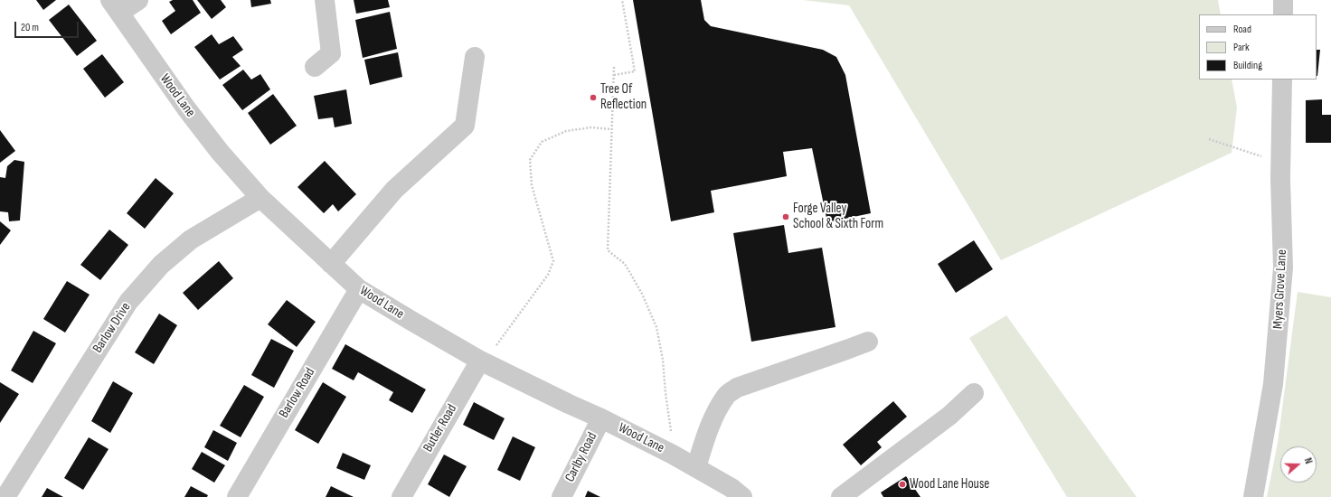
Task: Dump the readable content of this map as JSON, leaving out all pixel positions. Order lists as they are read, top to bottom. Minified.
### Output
{"streets":{"street":["Wood Lane","Myers Grove Lane","Barlow Drive","Barlow Road","Butler Road","Carlby Road"]},"crossings":[["Wood Lane","Barlow Drive"],["Wood Lane","Barlow Road"],["Wood Lane","Butler Road"],["Wood Lane","Carlby Road"]],"places":["Tree Of Reflection","Forge Valley School & Sixth Form","Wood Lane House"],"legend":["Road","Park","Building"],"scale_bar":"20 m","north":"right"}
